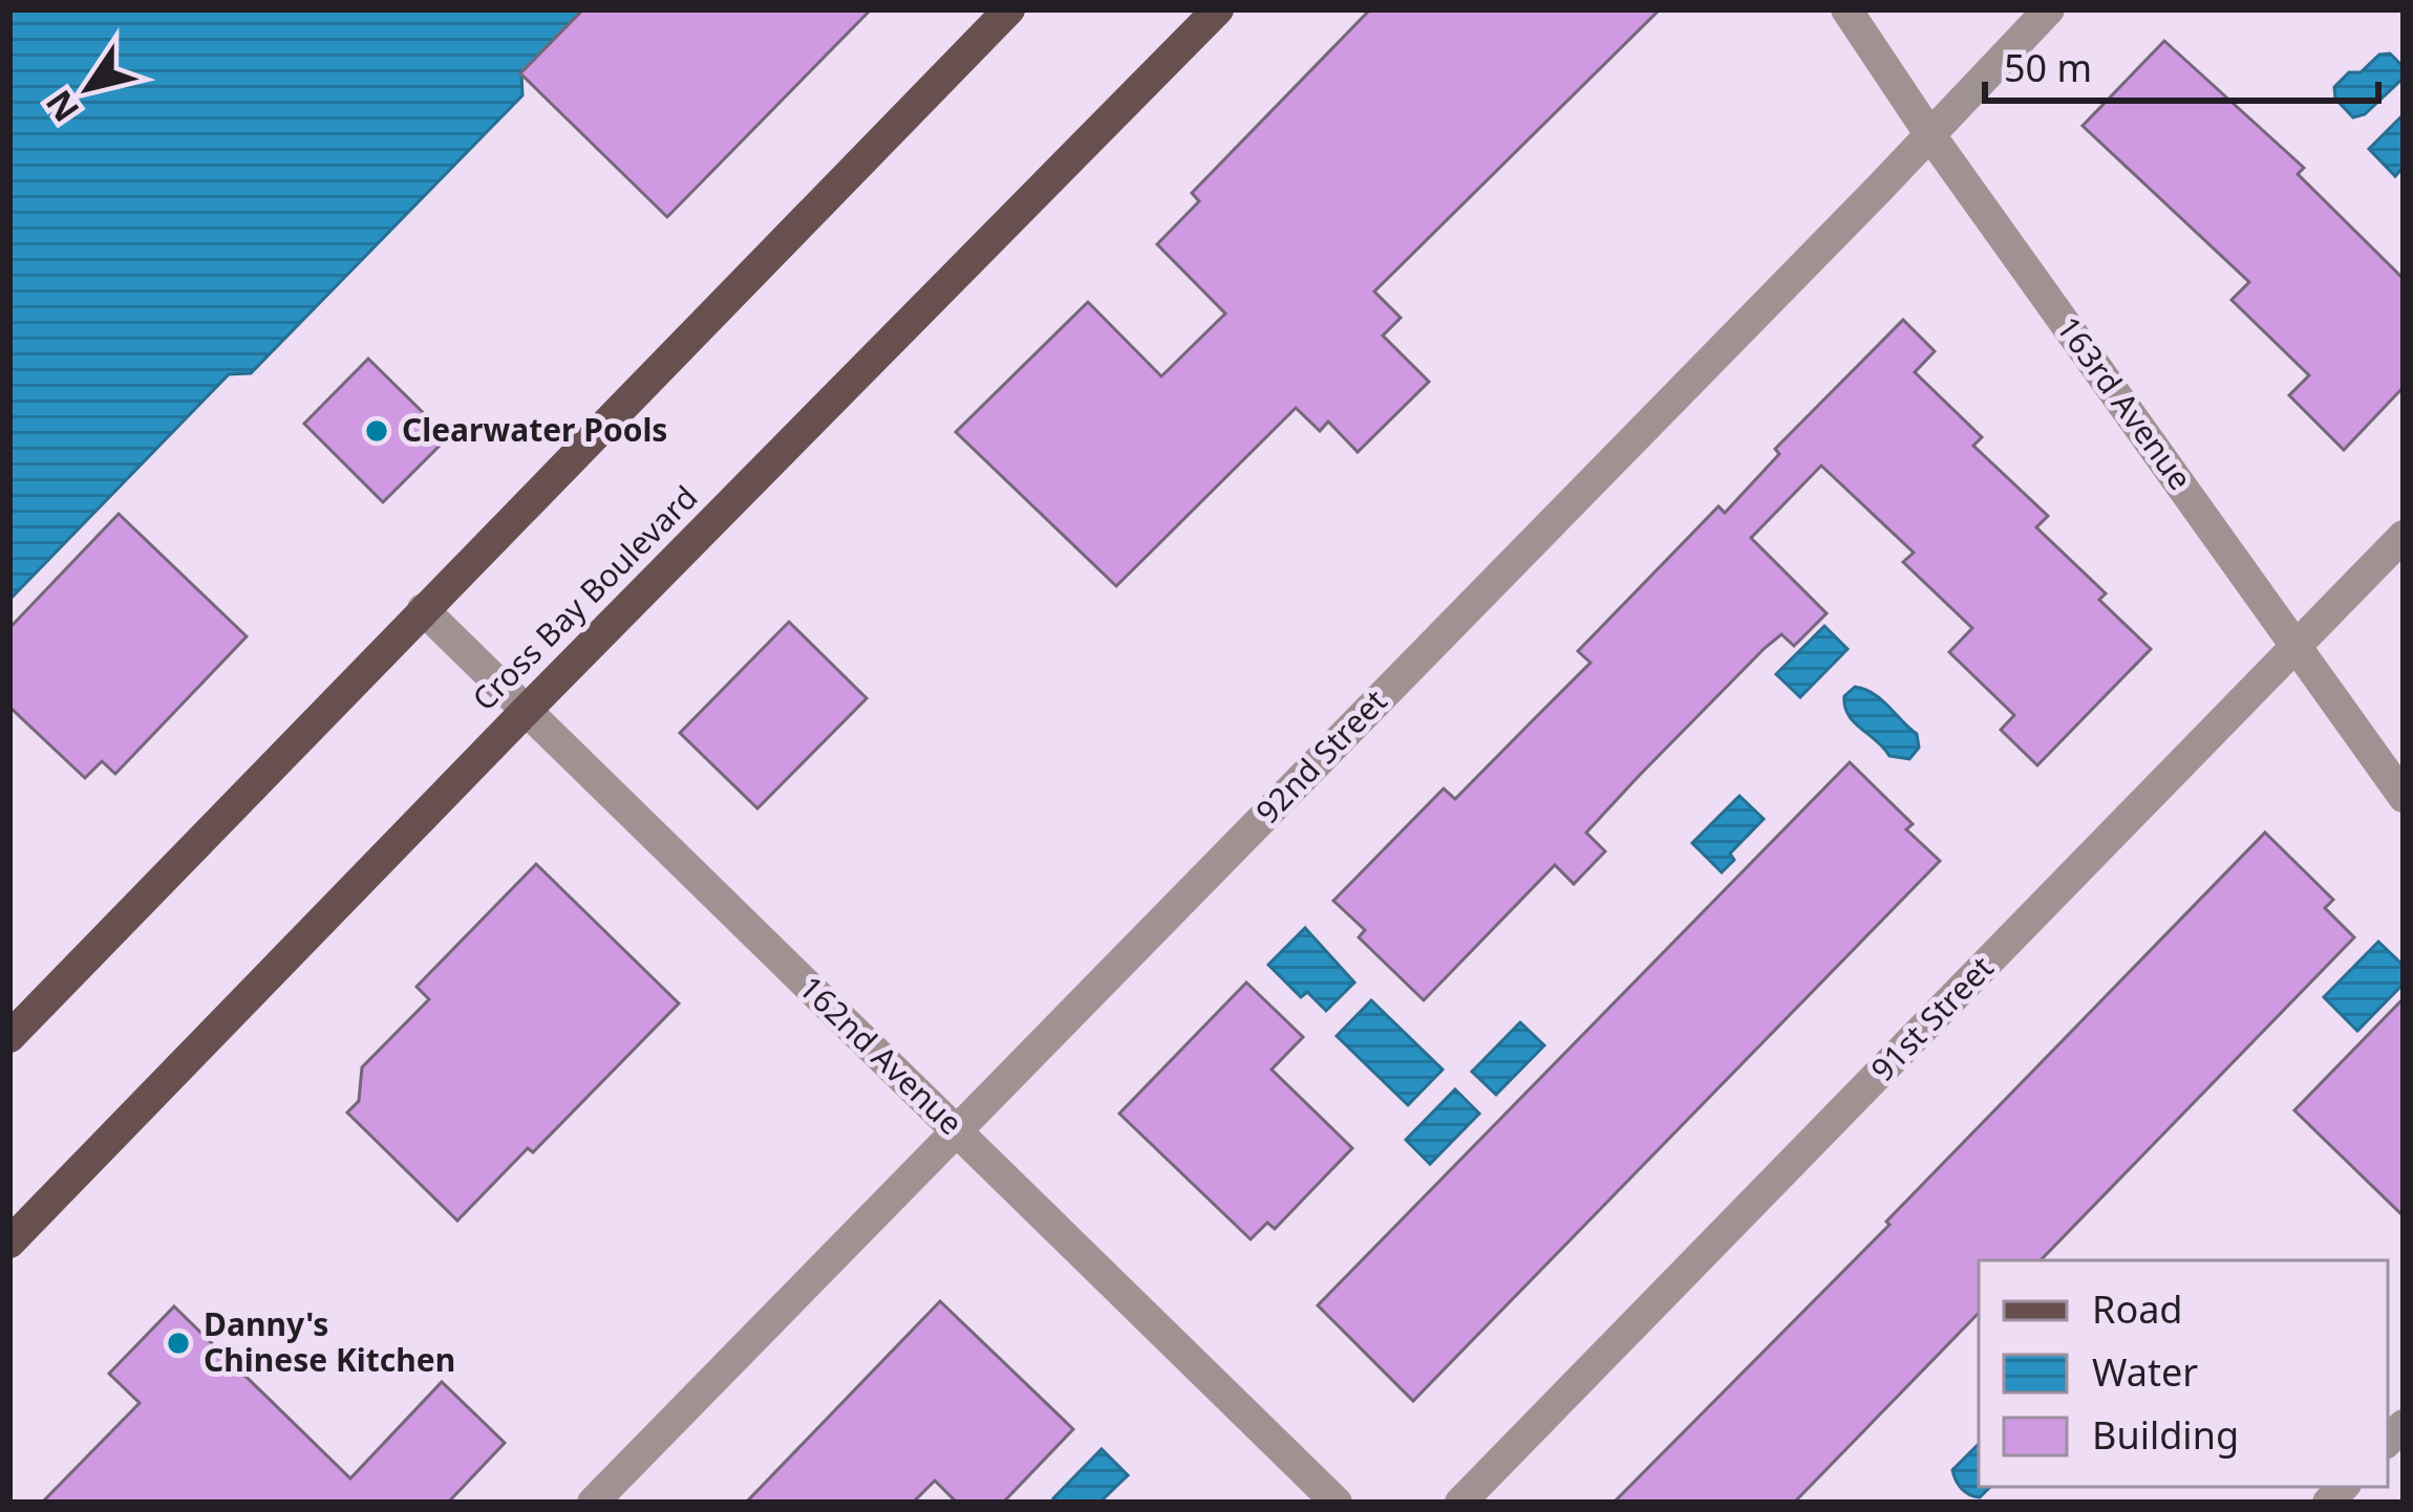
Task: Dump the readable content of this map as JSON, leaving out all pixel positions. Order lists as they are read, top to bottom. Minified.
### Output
{"streets":{"main road":["Cross Bay Boulevard"],"street":["163rd Avenue","92nd Street","91st Street","162nd Avenue"]},"crossings":[["163rd Avenue","92nd Street"],["163rd Avenue","91st Street"],["Cross Bay Boulevard","162nd Avenue"],["92nd Street","162nd Avenue"]],"places":["Clearwater Pools","Danny's Chinese Kitchen"],"legend":["Road","Water","Building"],"scale_bar":"50 m","north":"bottom left"}
